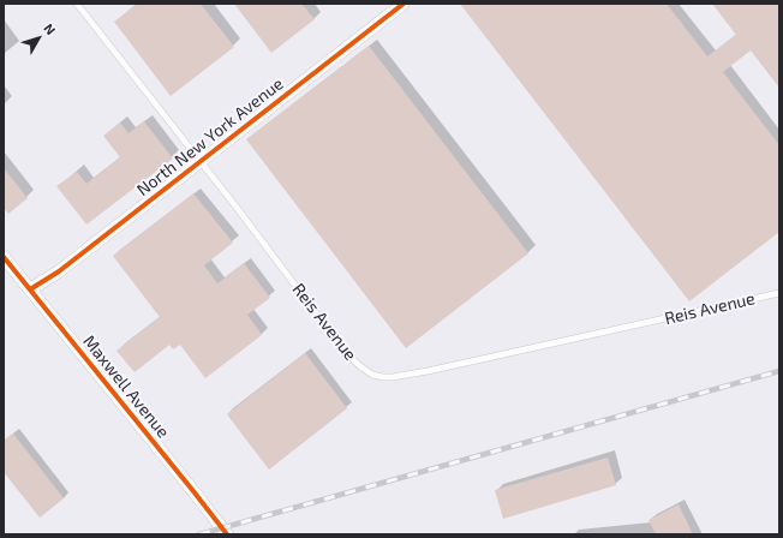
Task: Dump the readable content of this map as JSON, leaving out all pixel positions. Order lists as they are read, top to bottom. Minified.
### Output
{"streets":{"street":["North New York Avenue","Maxwell Avenue"],"lane":["Reis Avenue"]},"crossings":[["North New York Avenue","Reis Avenue"],["North New York Avenue","Maxwell Avenue"]],"north":"top right"}
